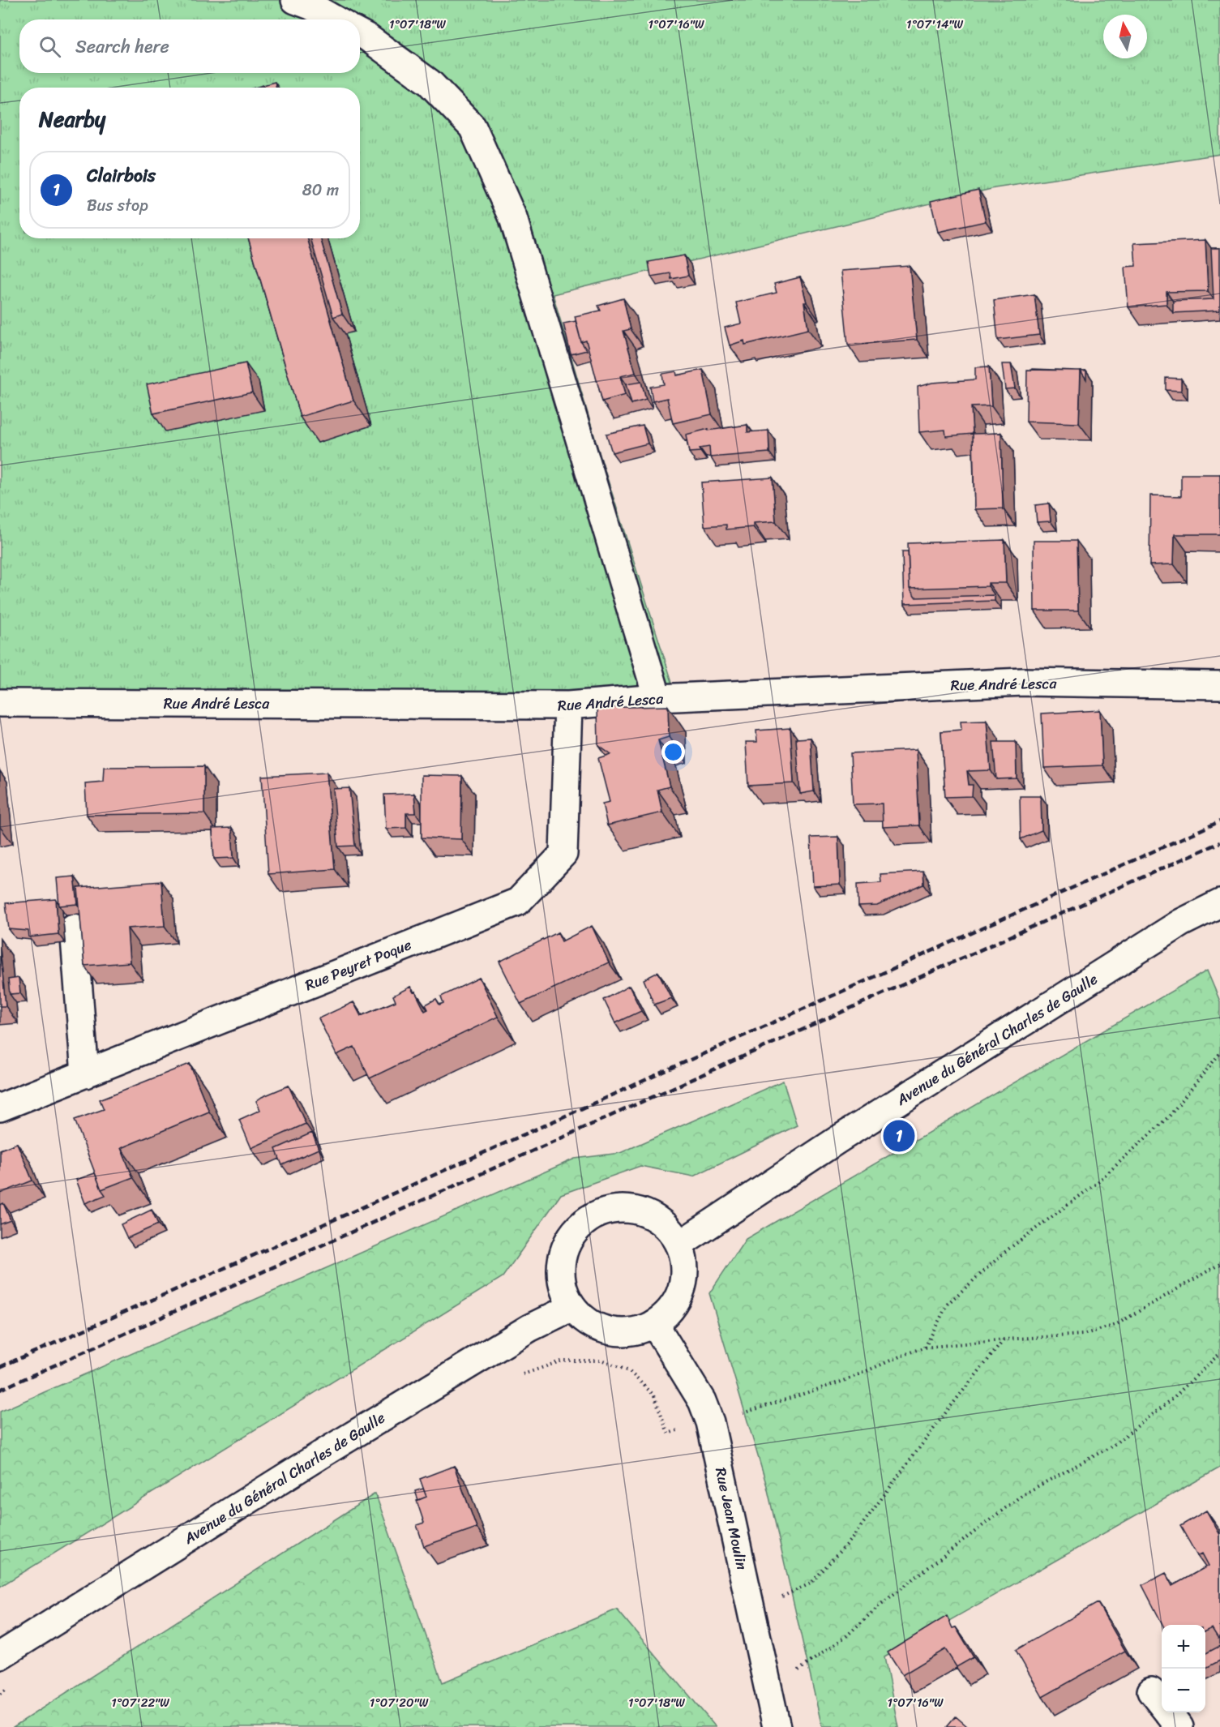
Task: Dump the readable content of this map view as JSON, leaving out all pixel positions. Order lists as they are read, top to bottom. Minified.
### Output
{"streets":{"street":["Rue André Lesca","Rue Peyret Poque","Avenue du Général Charles de Gaulle","Rue Jean Moulin"]},"crossings":[["Rue André Lesca","Rue Peyret Poque"],["Avenue du Général Charles de Gaulle","Rue Jean Moulin"]],"north":"top","page":{"search":"Search here","heading":"Nearby","list":[{"mark":"1","name":"Clairbois","note":"Bus stop","value":"80 m"}],"pins":"1","map_buttons":["+","−"]},"coordinates":["1°07'18\"W","1°07'16\"W","1°07'14\"W","1°07'22\"W","1°07'20\"W"]}
